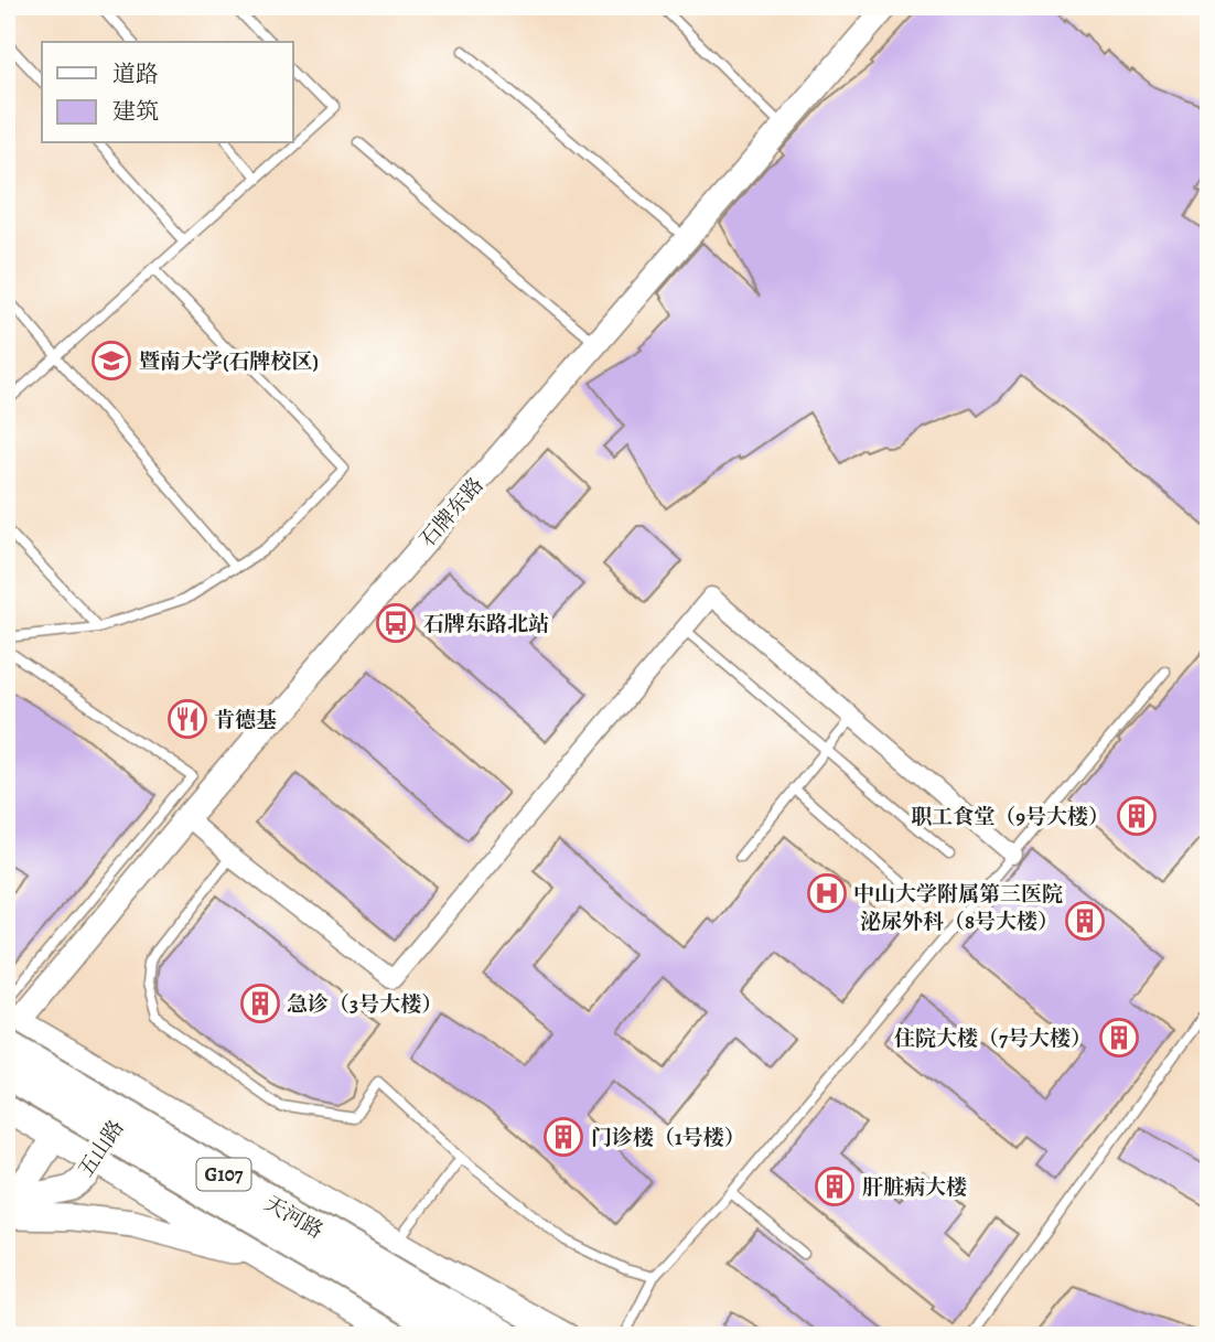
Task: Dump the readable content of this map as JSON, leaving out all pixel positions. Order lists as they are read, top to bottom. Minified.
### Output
{"streets":{"highway":["G107","天河路"],"main road":["五山路"],"street":["石牌东路"]},"crossings":[["石牌东路","五山路"],["石牌东路","天河路"],["五山路","天河路"]],"places":{"school or university":["暨南大学(石牌校区)"],"bus stop":["石牌东路北站"],"restaurant":["肯德基"],"building":["职工食堂（9号大楼）","泌尿外科（8号大楼）","急诊（3号大楼）","住院大楼（7号大楼）","门诊楼（1号楼）","肝脏病大楼"],"hospital":["中山大学附属第三医院"]},"legend":["道路","建筑"]}
